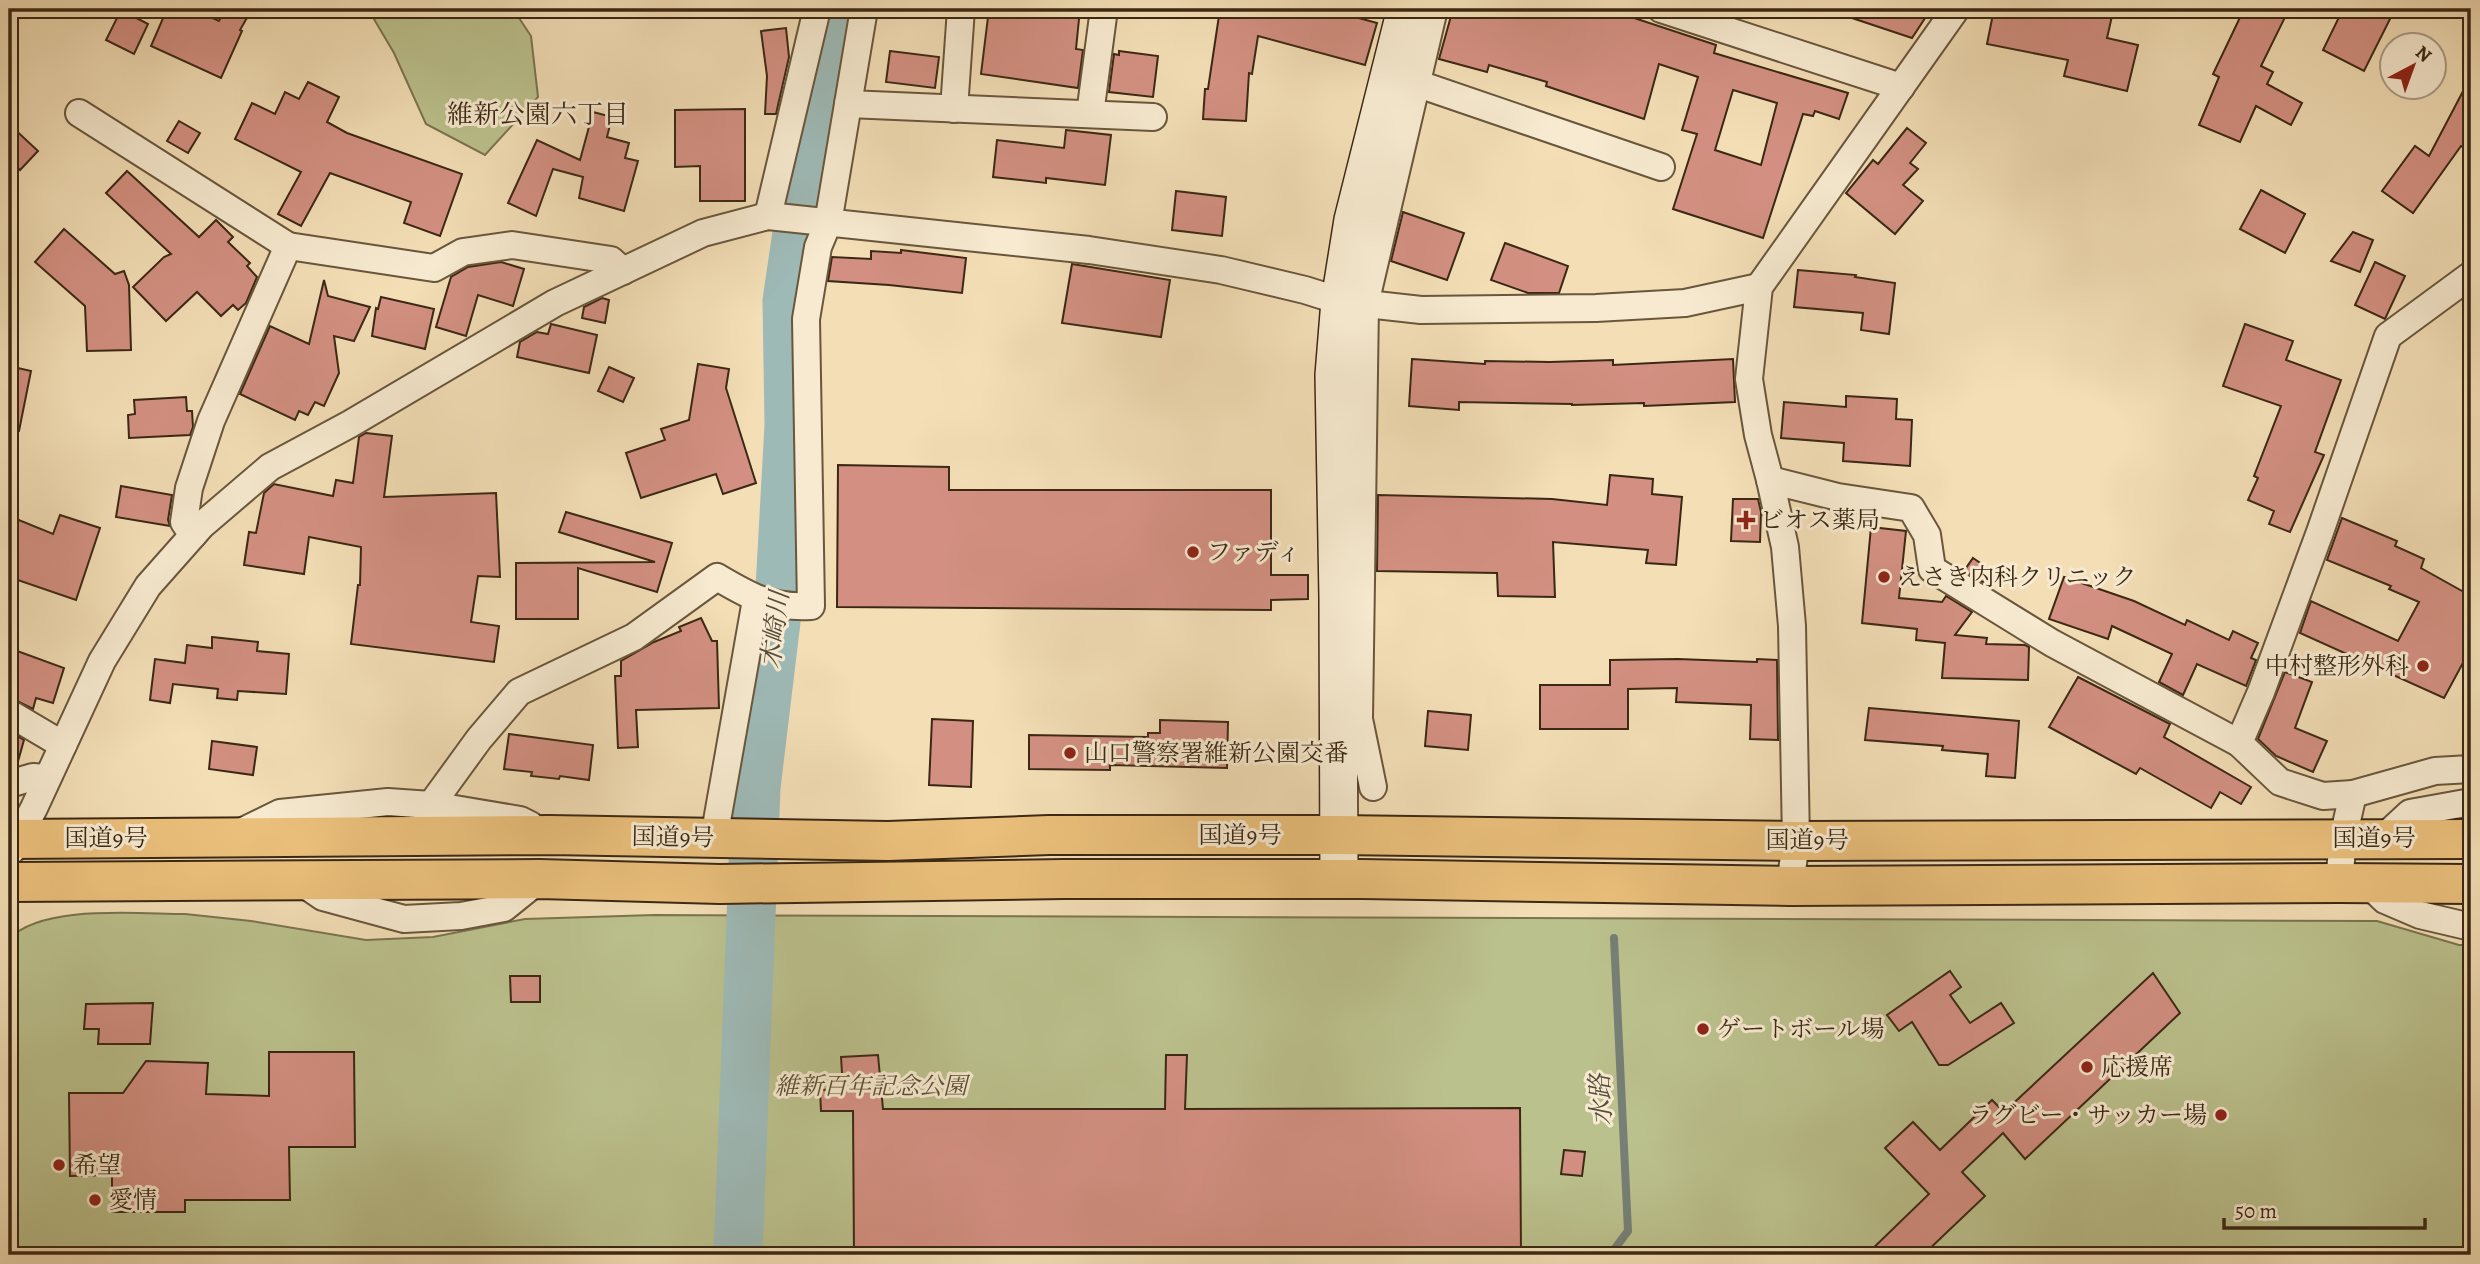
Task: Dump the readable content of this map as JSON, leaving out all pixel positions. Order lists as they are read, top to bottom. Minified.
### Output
{"streets":{"highway":["国道9号"]},"districts":["維新公園六丁目"],"water":["木崎川","水路"],"parks":["維新百年記念公園"],"places":{"health":["ビオス薬局"],"other":["ファディ","えさき内科クリニック","中村整形外科","山口警察署維新公園交番","ゲートボール場","応援席","ラグビー・サッカー場","希望","愛情"]},"scale_bar":"50 m","north":"top right"}
